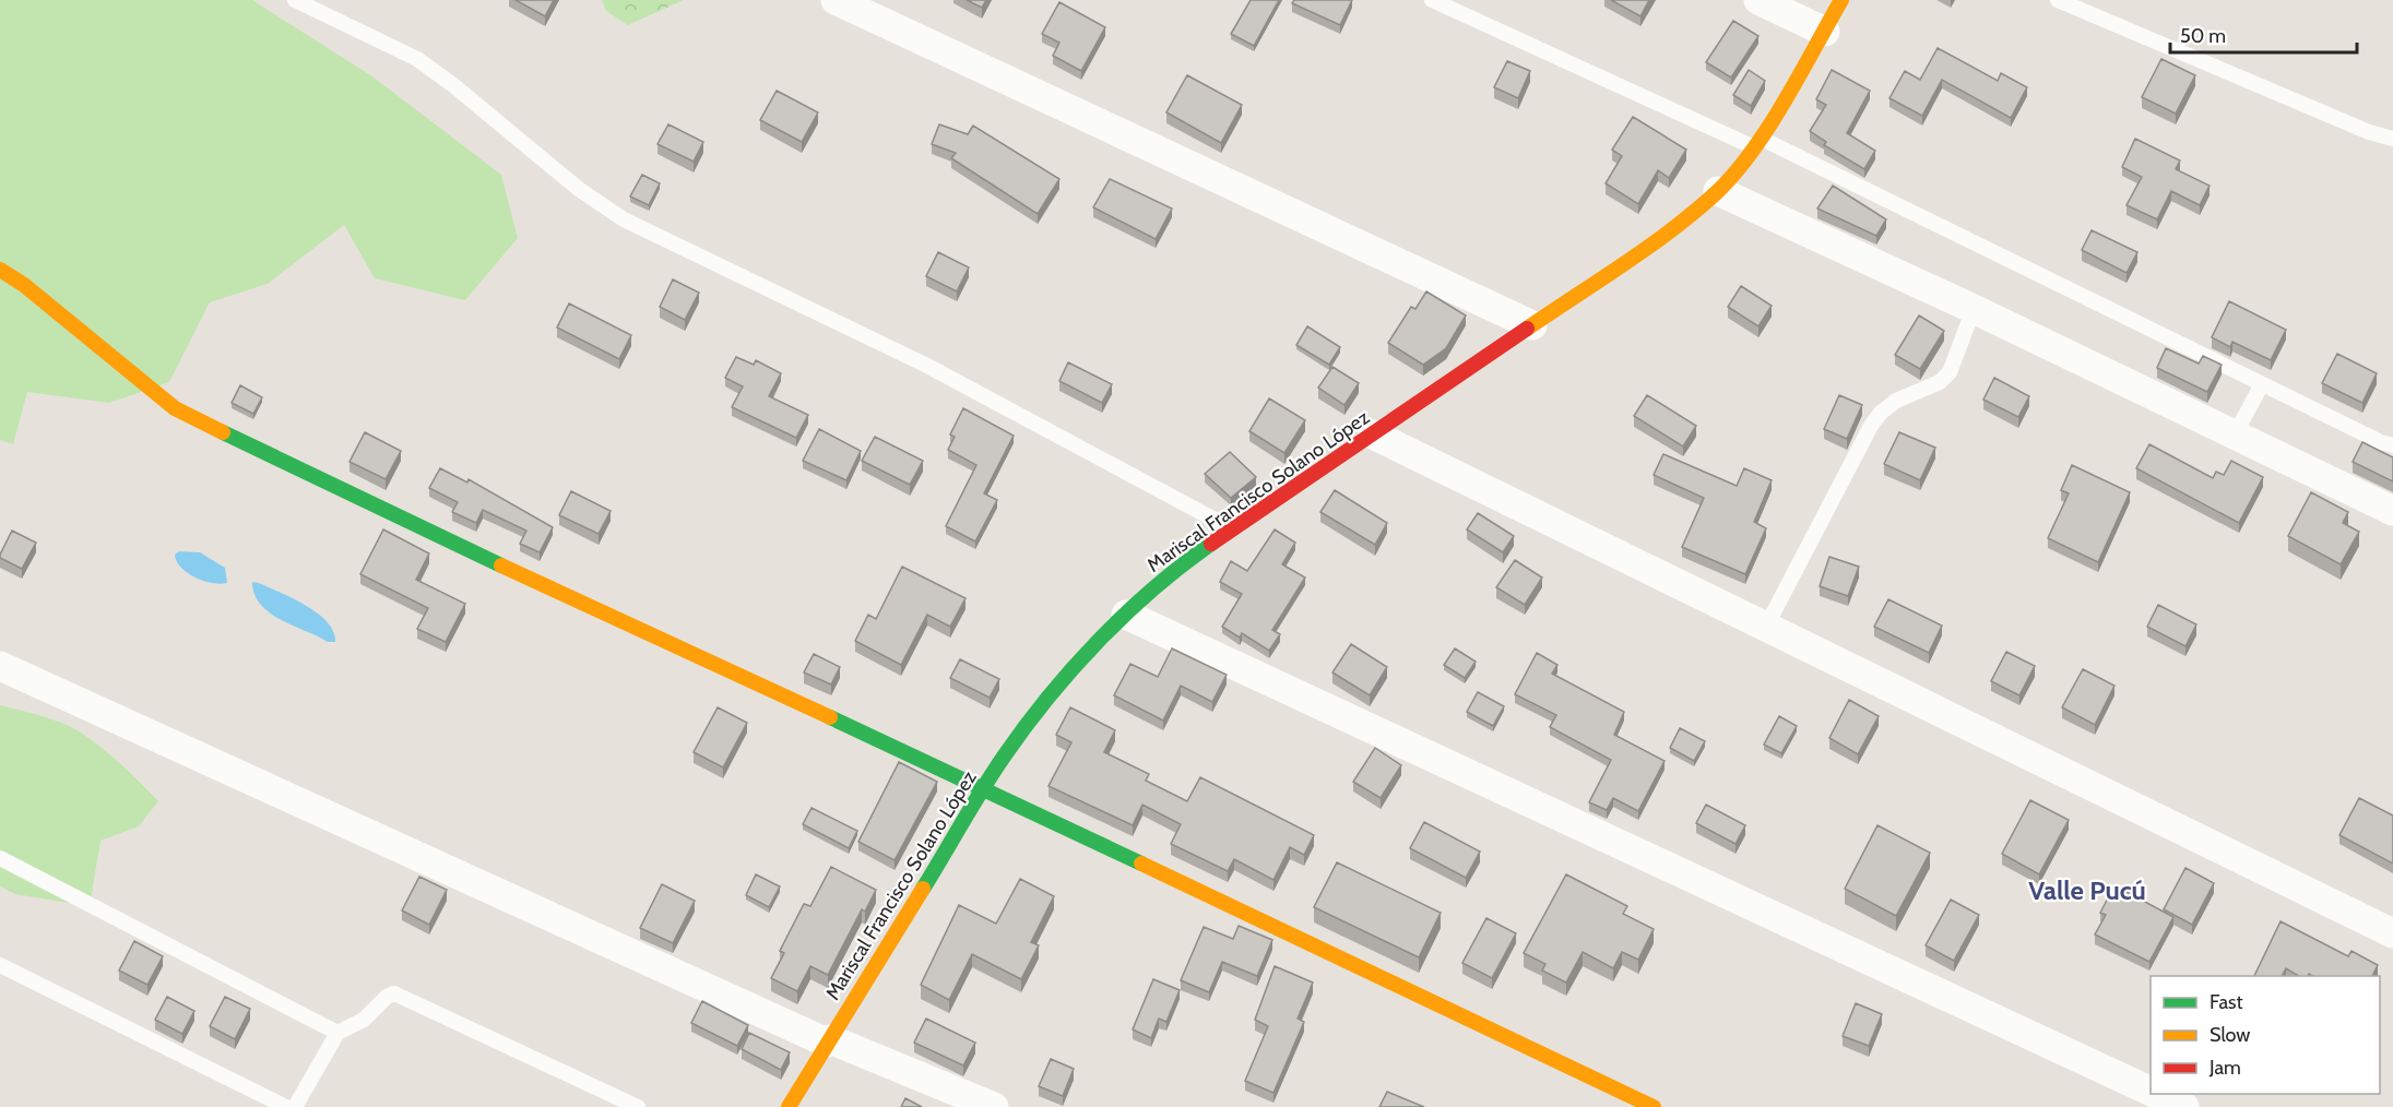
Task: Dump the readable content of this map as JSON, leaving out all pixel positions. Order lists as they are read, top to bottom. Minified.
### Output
{"streets":{"street":["Mariscal Francisco Solano López"]},"districts":["Valle Pucú"],"legend":["Fast","Slow","Jam"],"scale_bar":"50 m"}
